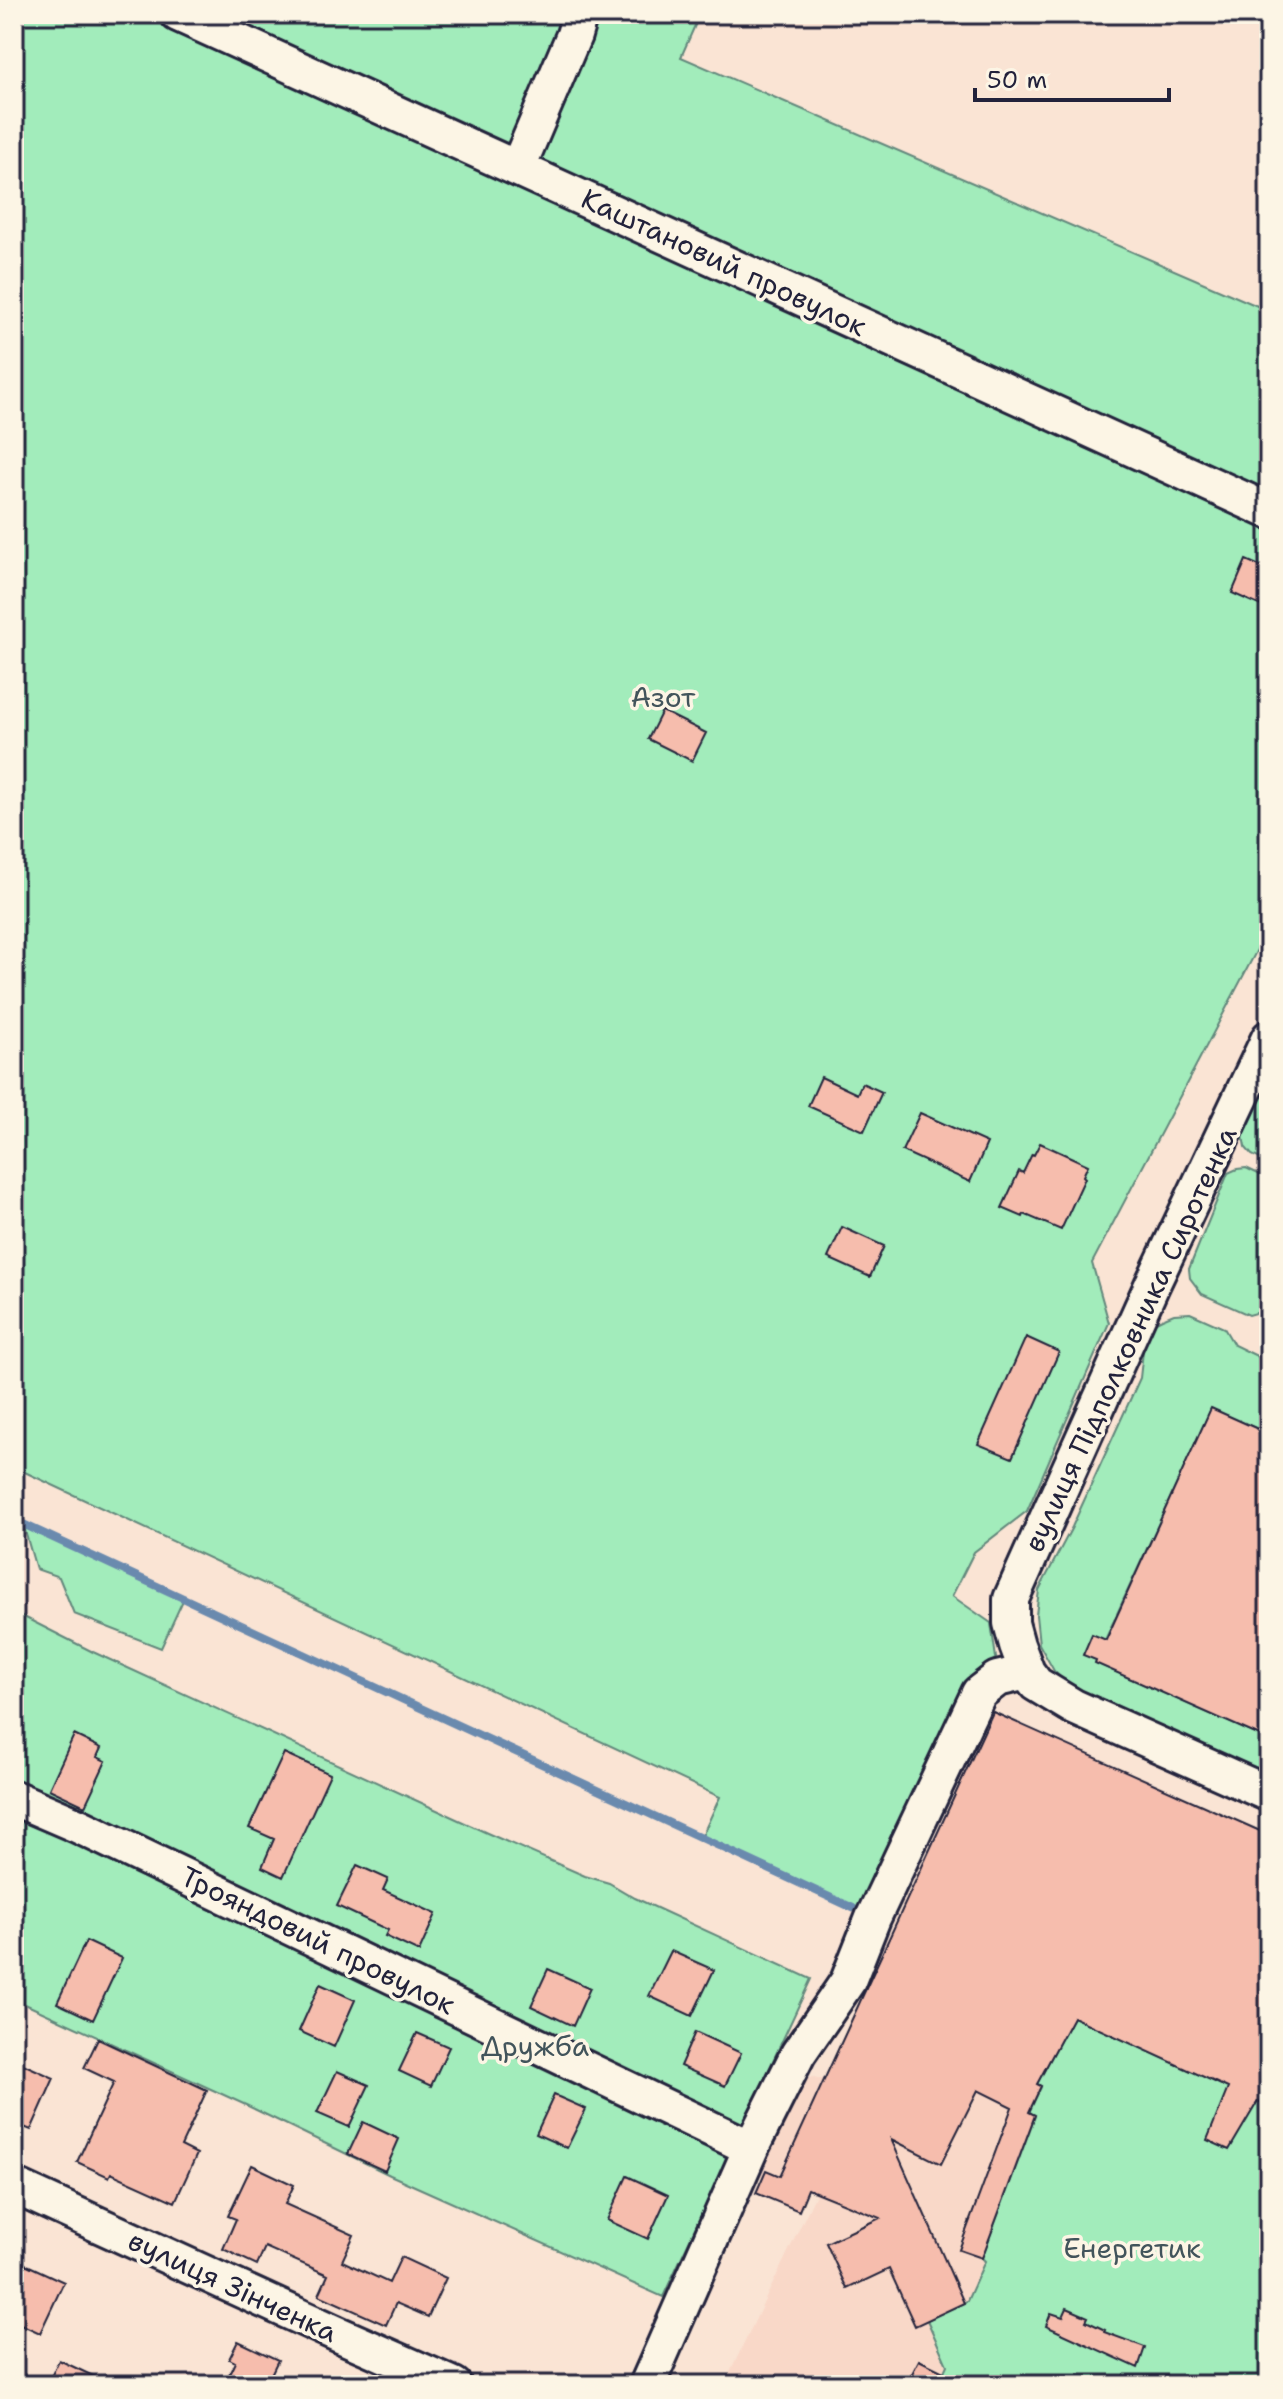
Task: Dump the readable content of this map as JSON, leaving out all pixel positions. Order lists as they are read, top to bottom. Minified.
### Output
{"streets":{"street":["Каштановий провулок","вулиця Підполковника Сиротенка","Трояндовий провулок","вулиця Зінченка"]},"parks":["Азот","Дружба","Енергетик"],"scale_bar":"50 m"}
